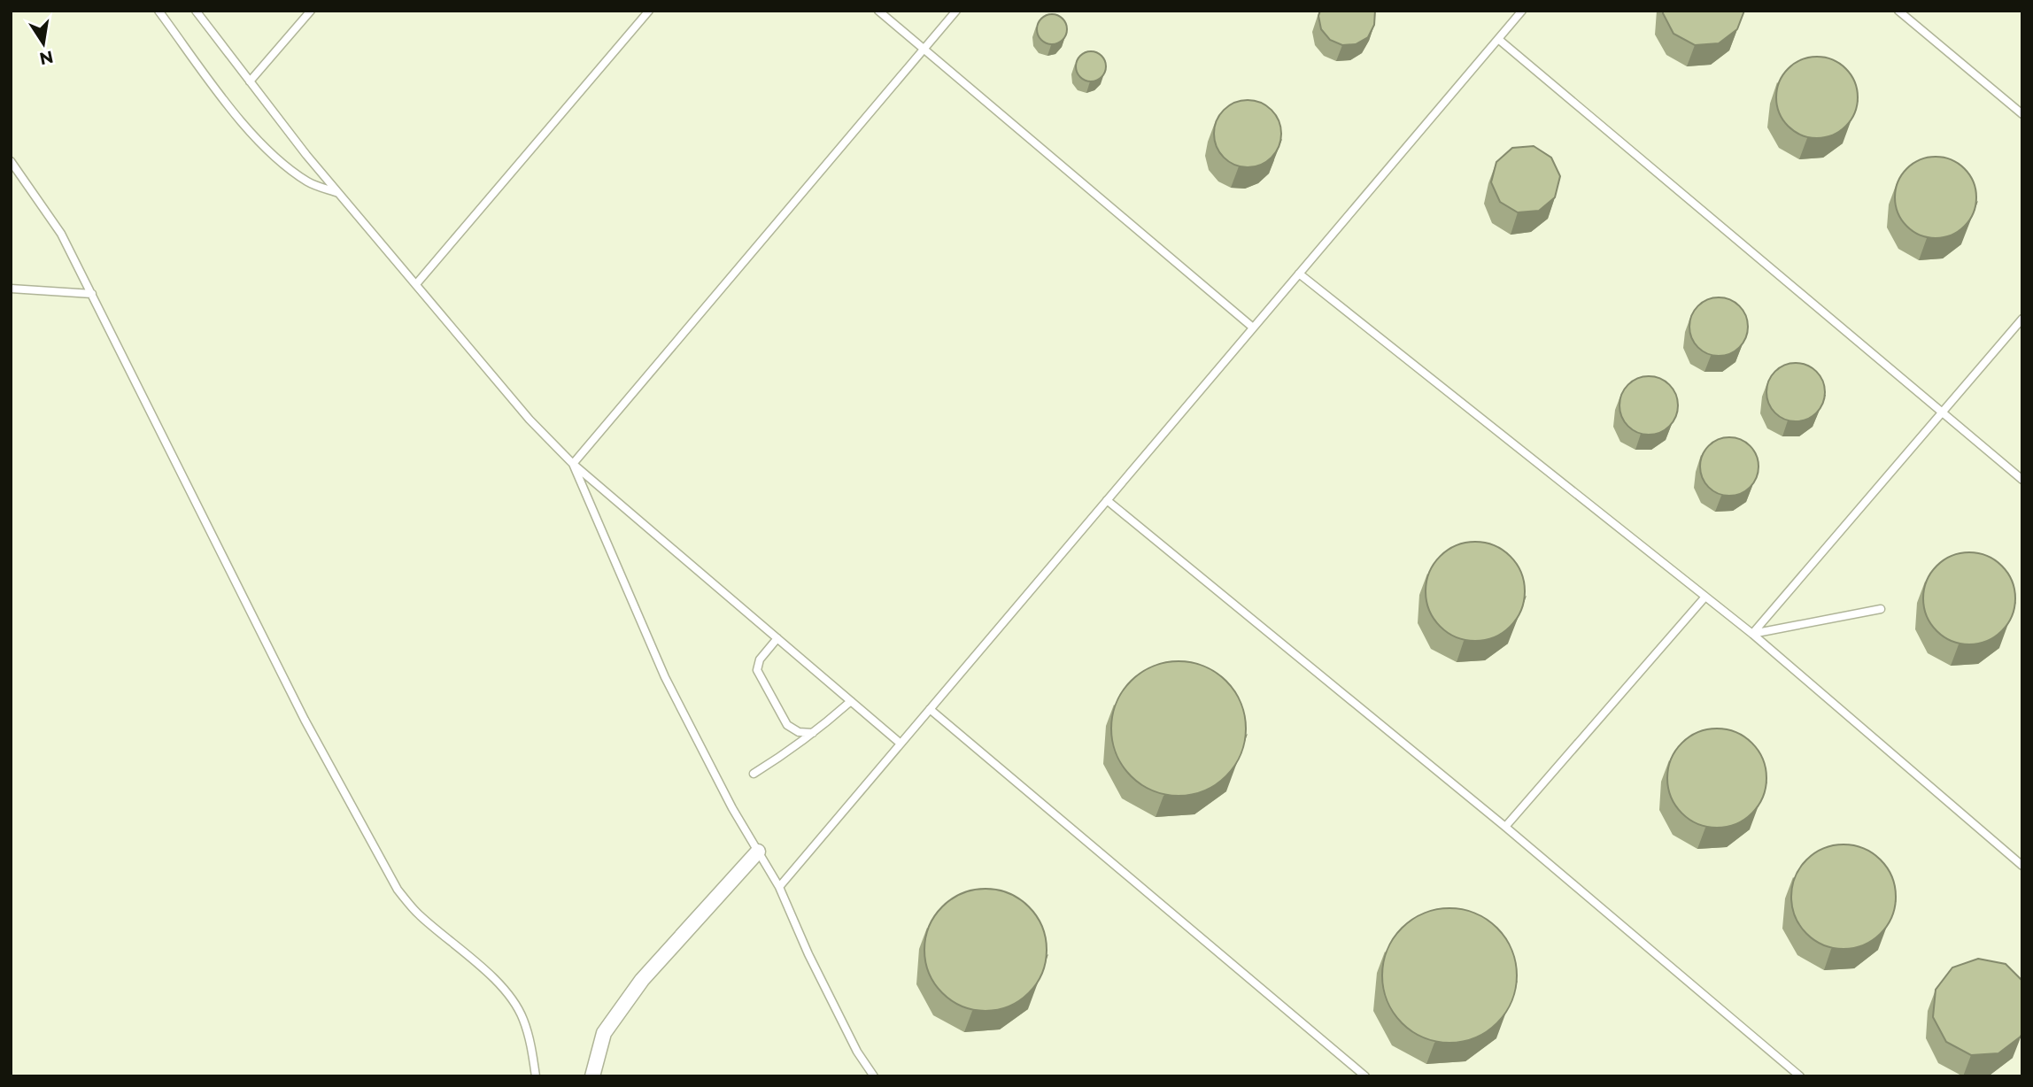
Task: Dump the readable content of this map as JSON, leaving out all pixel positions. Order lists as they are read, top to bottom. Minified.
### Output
{"north":"bottom"}
